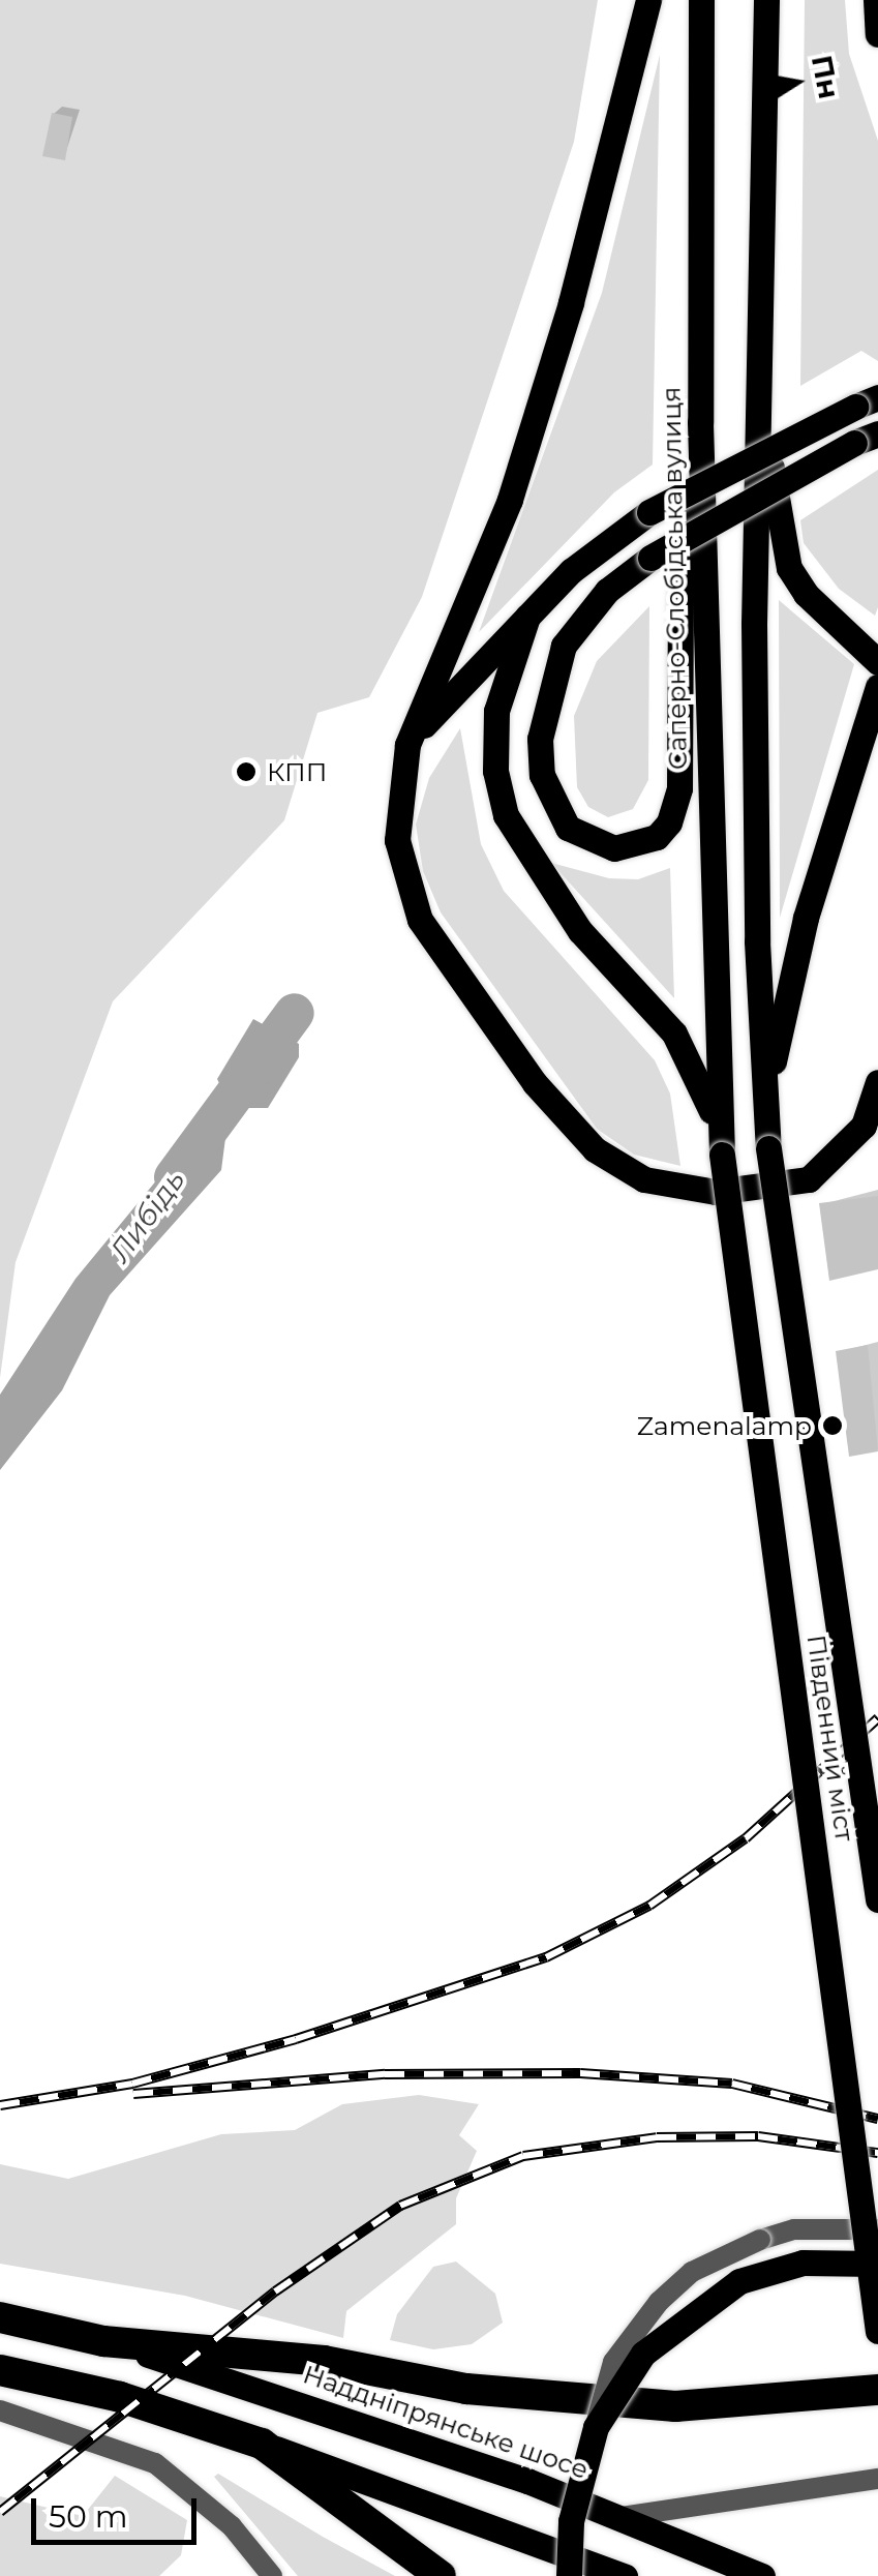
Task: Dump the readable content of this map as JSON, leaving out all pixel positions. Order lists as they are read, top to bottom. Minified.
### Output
{"streets":{"main road":["Саперно-Слобідська вулиця","Південний міст","Наддніпрянське шосе"]},"crossings":[["Саперно-Слобідська вулиця","Південний міст"]],"water":["Либідь"],"places":["КПП","Zamenalamp"],"scale_bar":"50 m","north":"right"}
